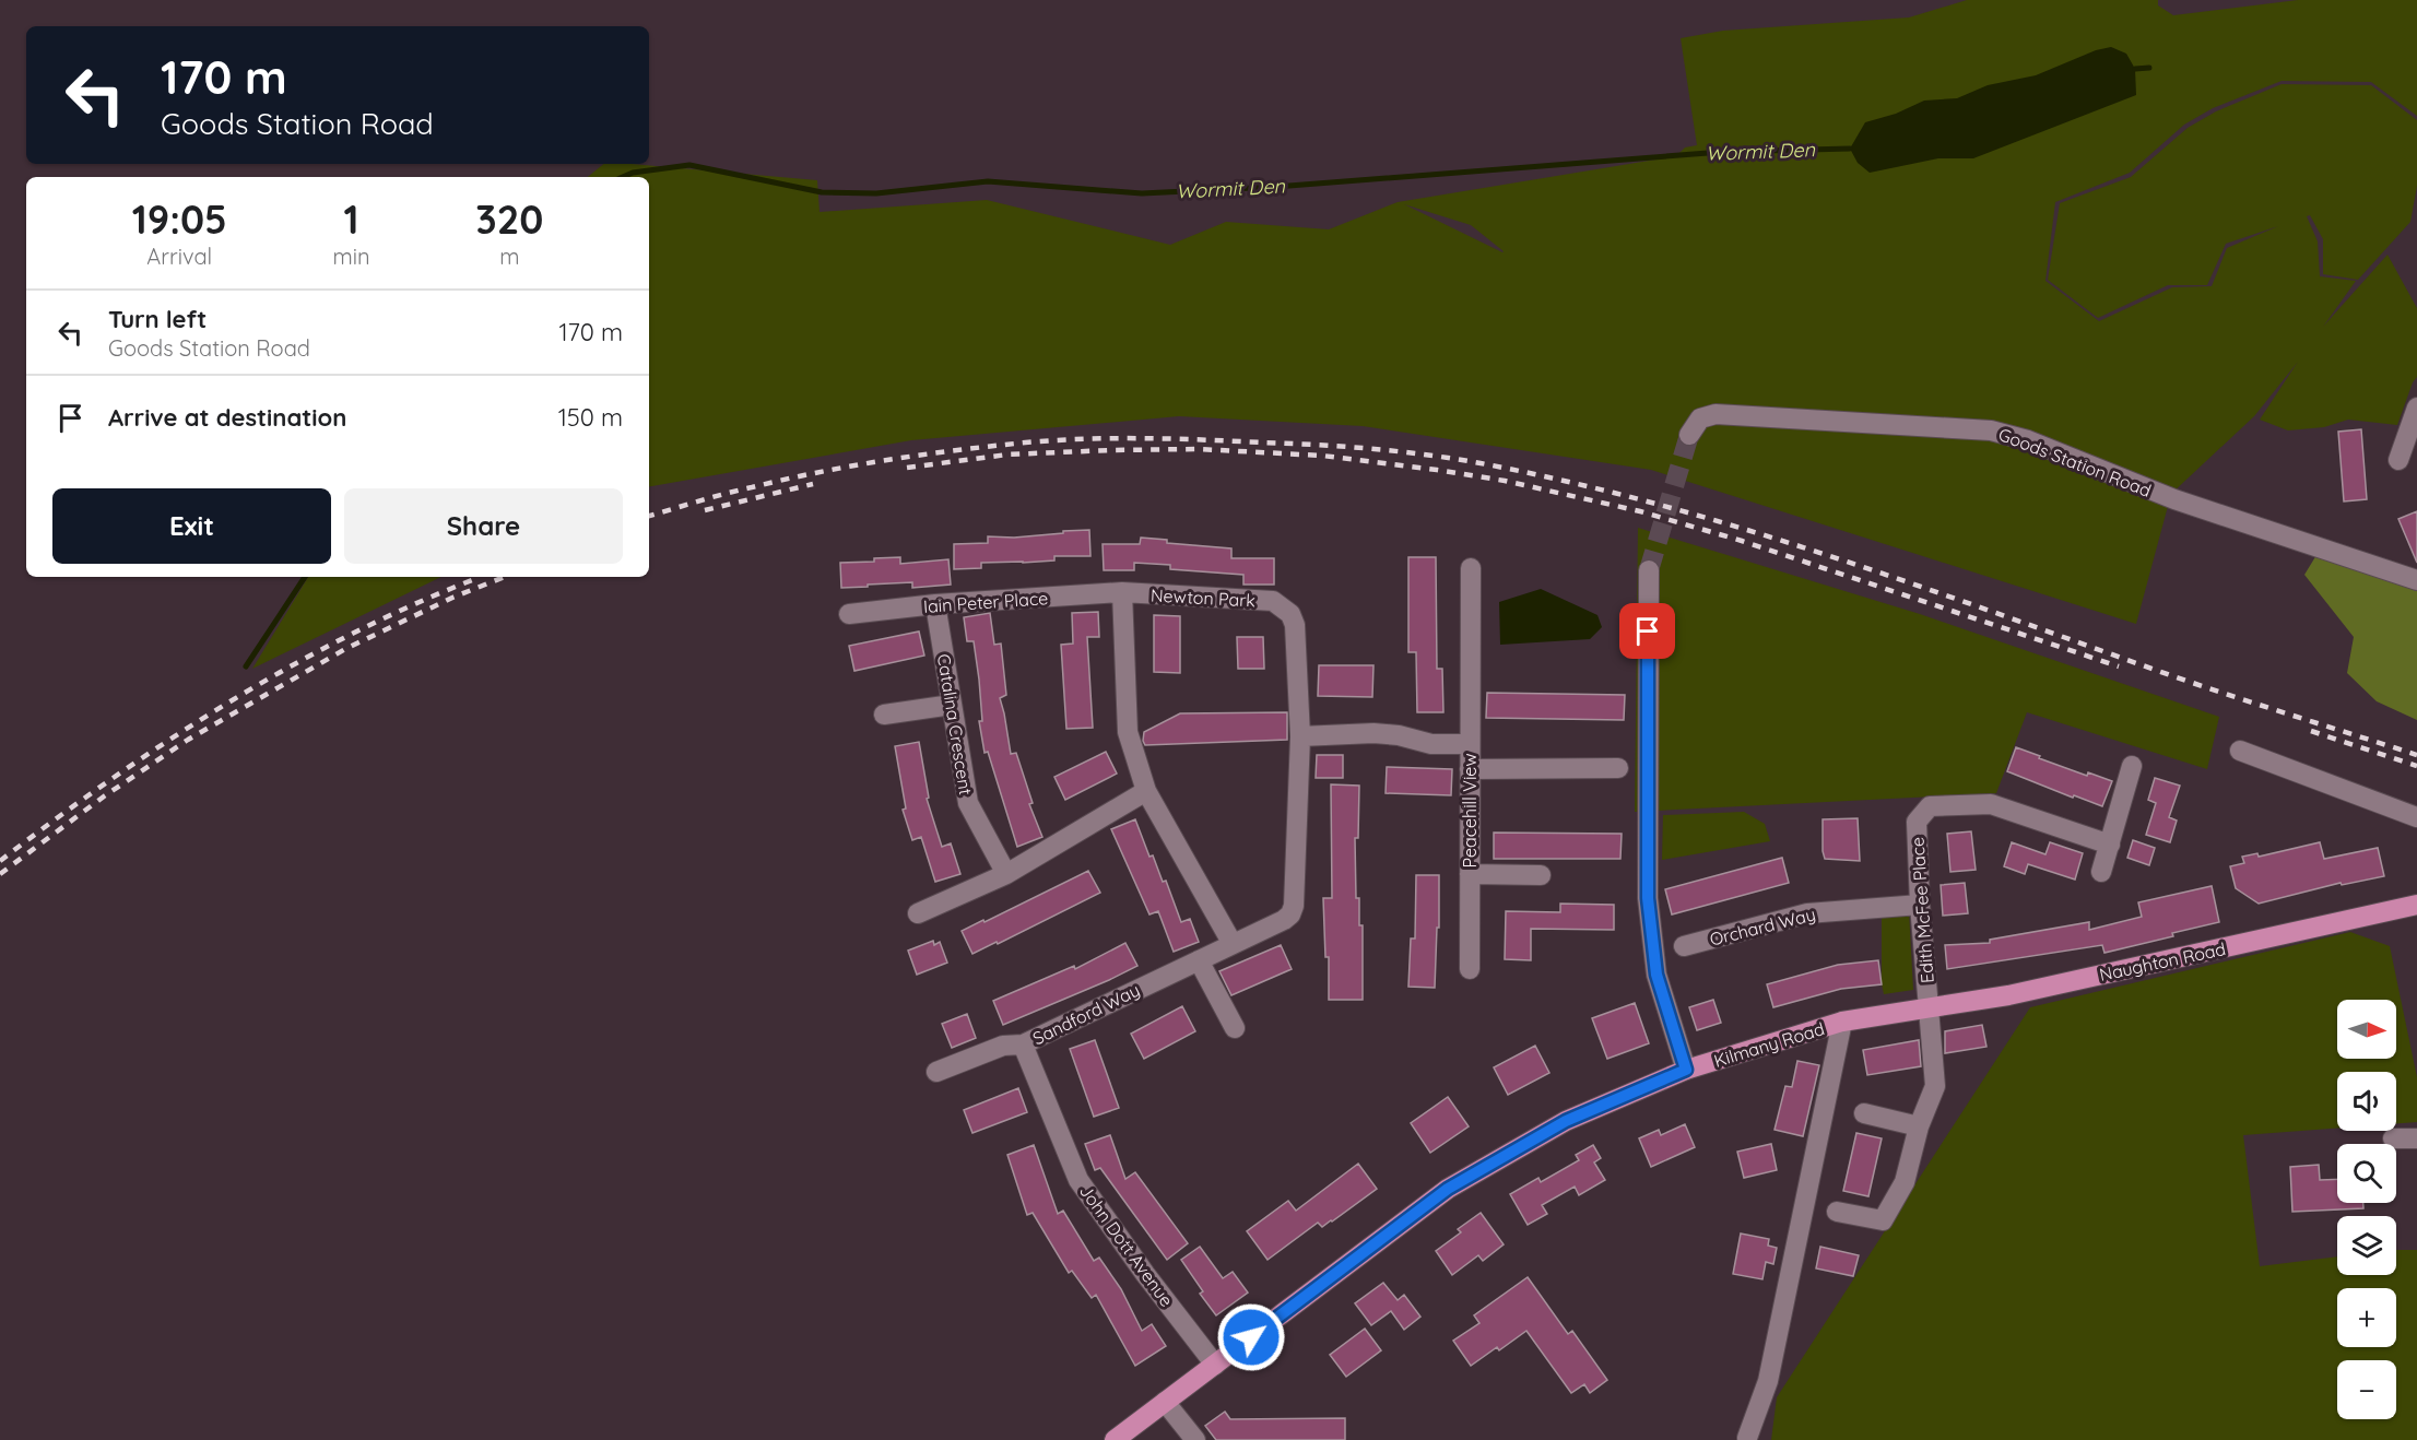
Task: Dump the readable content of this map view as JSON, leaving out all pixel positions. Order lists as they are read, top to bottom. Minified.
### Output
{"streets":{"main road":["Naughton Road","Kilmany Road"],"street":["Goods Station Road","Newton Park","Iain Peter Place","Catalina Crescent","Peacehill View","Edith McFee Place","Orchard Way","Sandford Way","John Dott Avenue"]},"crossings":[["Newton Park","Iain Peter Place"],["Newton Park","Peacehill View"],["Newton Park","Sandford Way"],["Iain Peter Place","Catalina Crescent"],["Edith McFee Place","Orchard Way"],["Edith McFee Place","Naughton Road"],["Naughton Road","Kilmany Road"],["Sandford Way","John Dott Avenue"],["Kilmany Road","John Dott Avenue"]],"water":["Wormit Den"],"north":"right","page":{"turn":["170 m","Goods Station Road"],"eta":["19:05","Arrival","1","min","320","m"],"list":[{"name":"Turn left","note":"Goods Station Road","value":"170 m"},{"name":"Arrive at destination","value":"150 m"}],"buttons":["Exit","Share"],"map_buttons":["+","−"]}}
